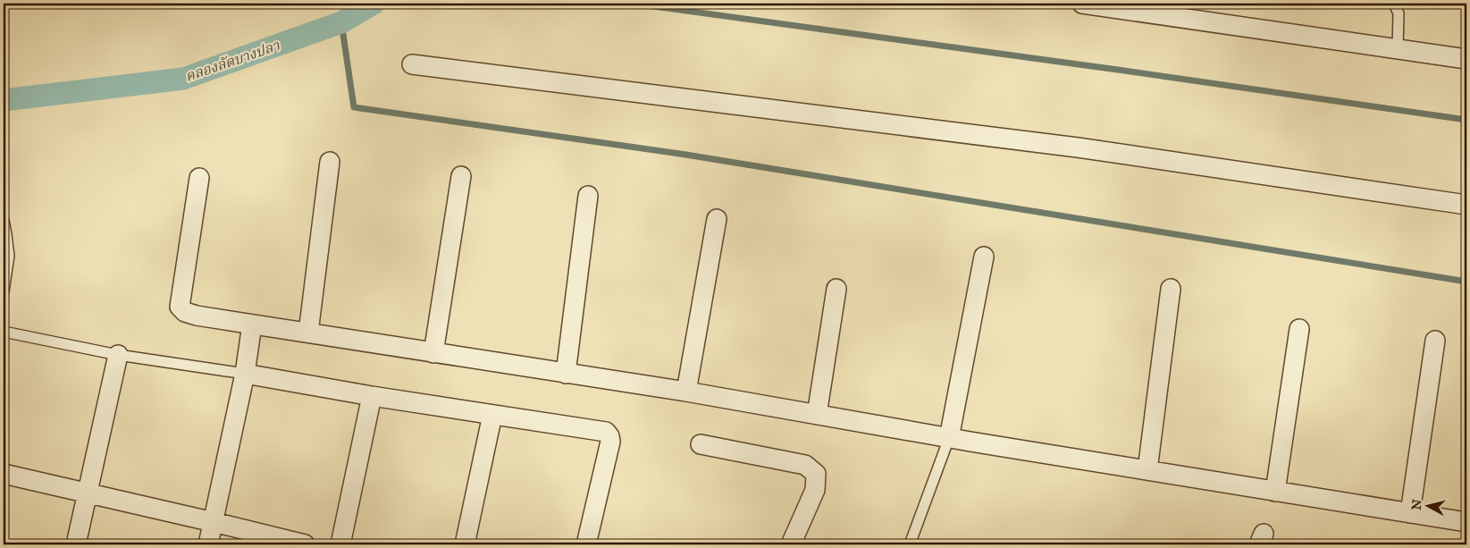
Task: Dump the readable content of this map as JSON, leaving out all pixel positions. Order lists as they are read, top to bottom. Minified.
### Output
{"water":["คลองลัดบางปลา"],"north":"left"}
